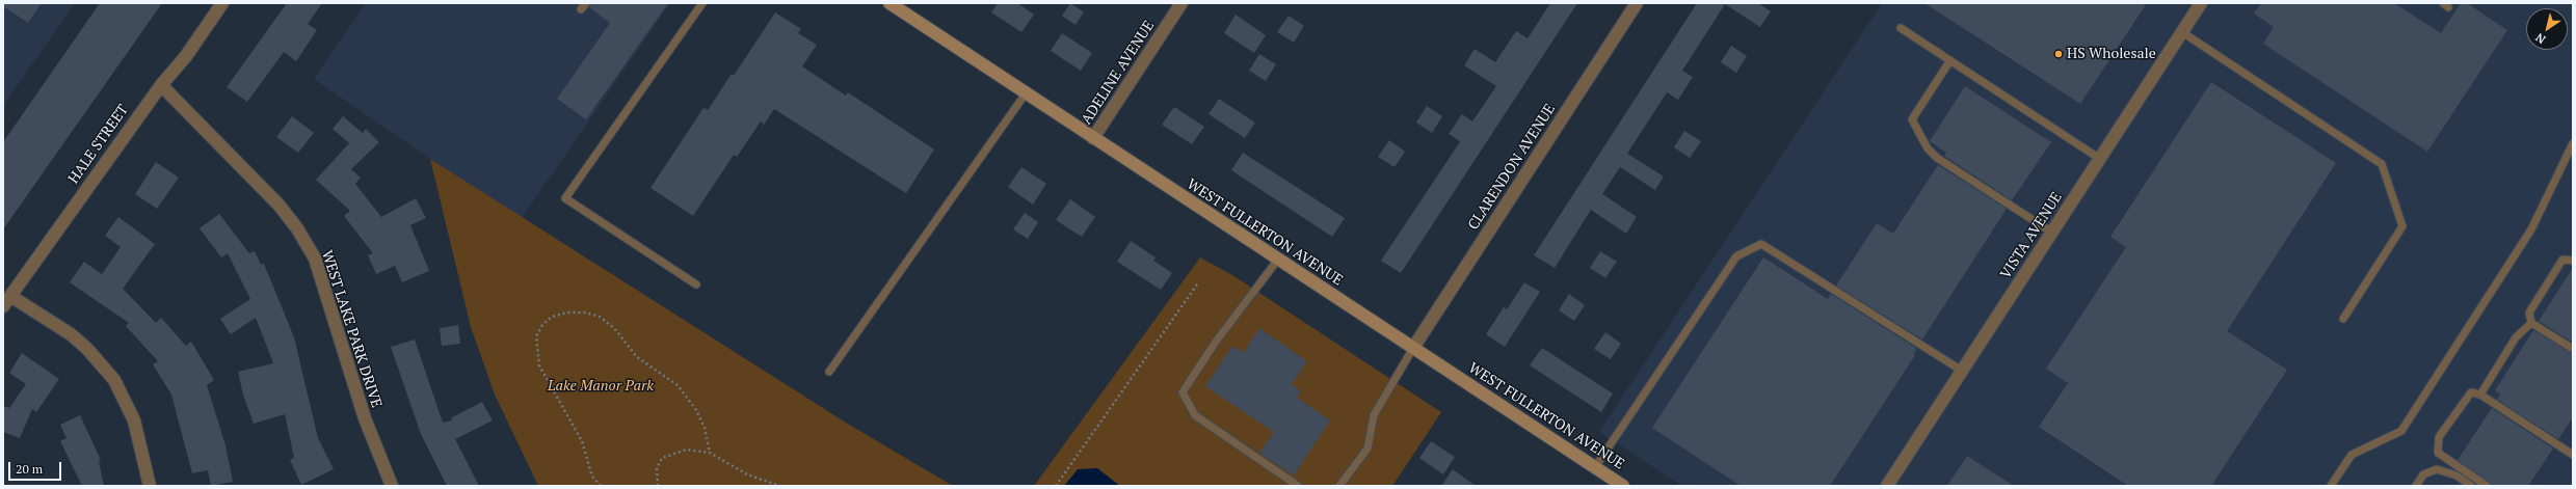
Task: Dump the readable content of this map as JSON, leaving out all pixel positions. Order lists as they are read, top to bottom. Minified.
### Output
{"streets":{"street":["ADELINE AVENUE","HALE STREET","CLARENDON AVENUE","WEST FULLERTON AVENUE","VISTA AVENUE","WEST LAKE PARK DRIVE"]},"crossings":[["ADELINE AVENUE","WEST FULLERTON AVENUE"],["HALE STREET","WEST LAKE PARK DRIVE"],["CLARENDON AVENUE","WEST FULLERTON AVENUE"]],"parks":["Lake Manor Park"],"places":["HS Wholesale"],"scale_bar":"20 m","north":"bottom left"}
